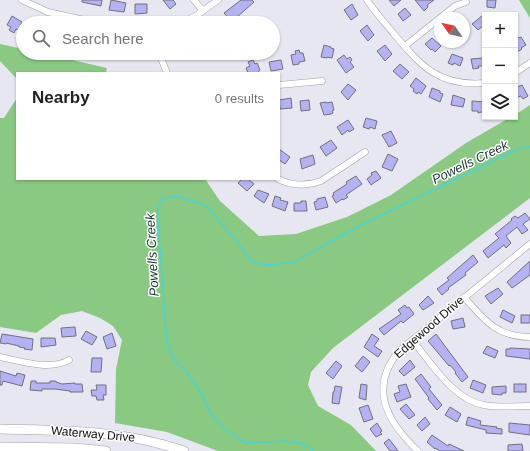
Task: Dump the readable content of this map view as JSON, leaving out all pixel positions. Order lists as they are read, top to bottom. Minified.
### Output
{"streets":{"main road":["Waterway Drive"],"street":["Edgewood Drive"]},"water":["Powells Creek"],"north":"top left","page":{"map_buttons":["+","−"],"search":"Search here","heading":["Nearby","0 results"]}}
